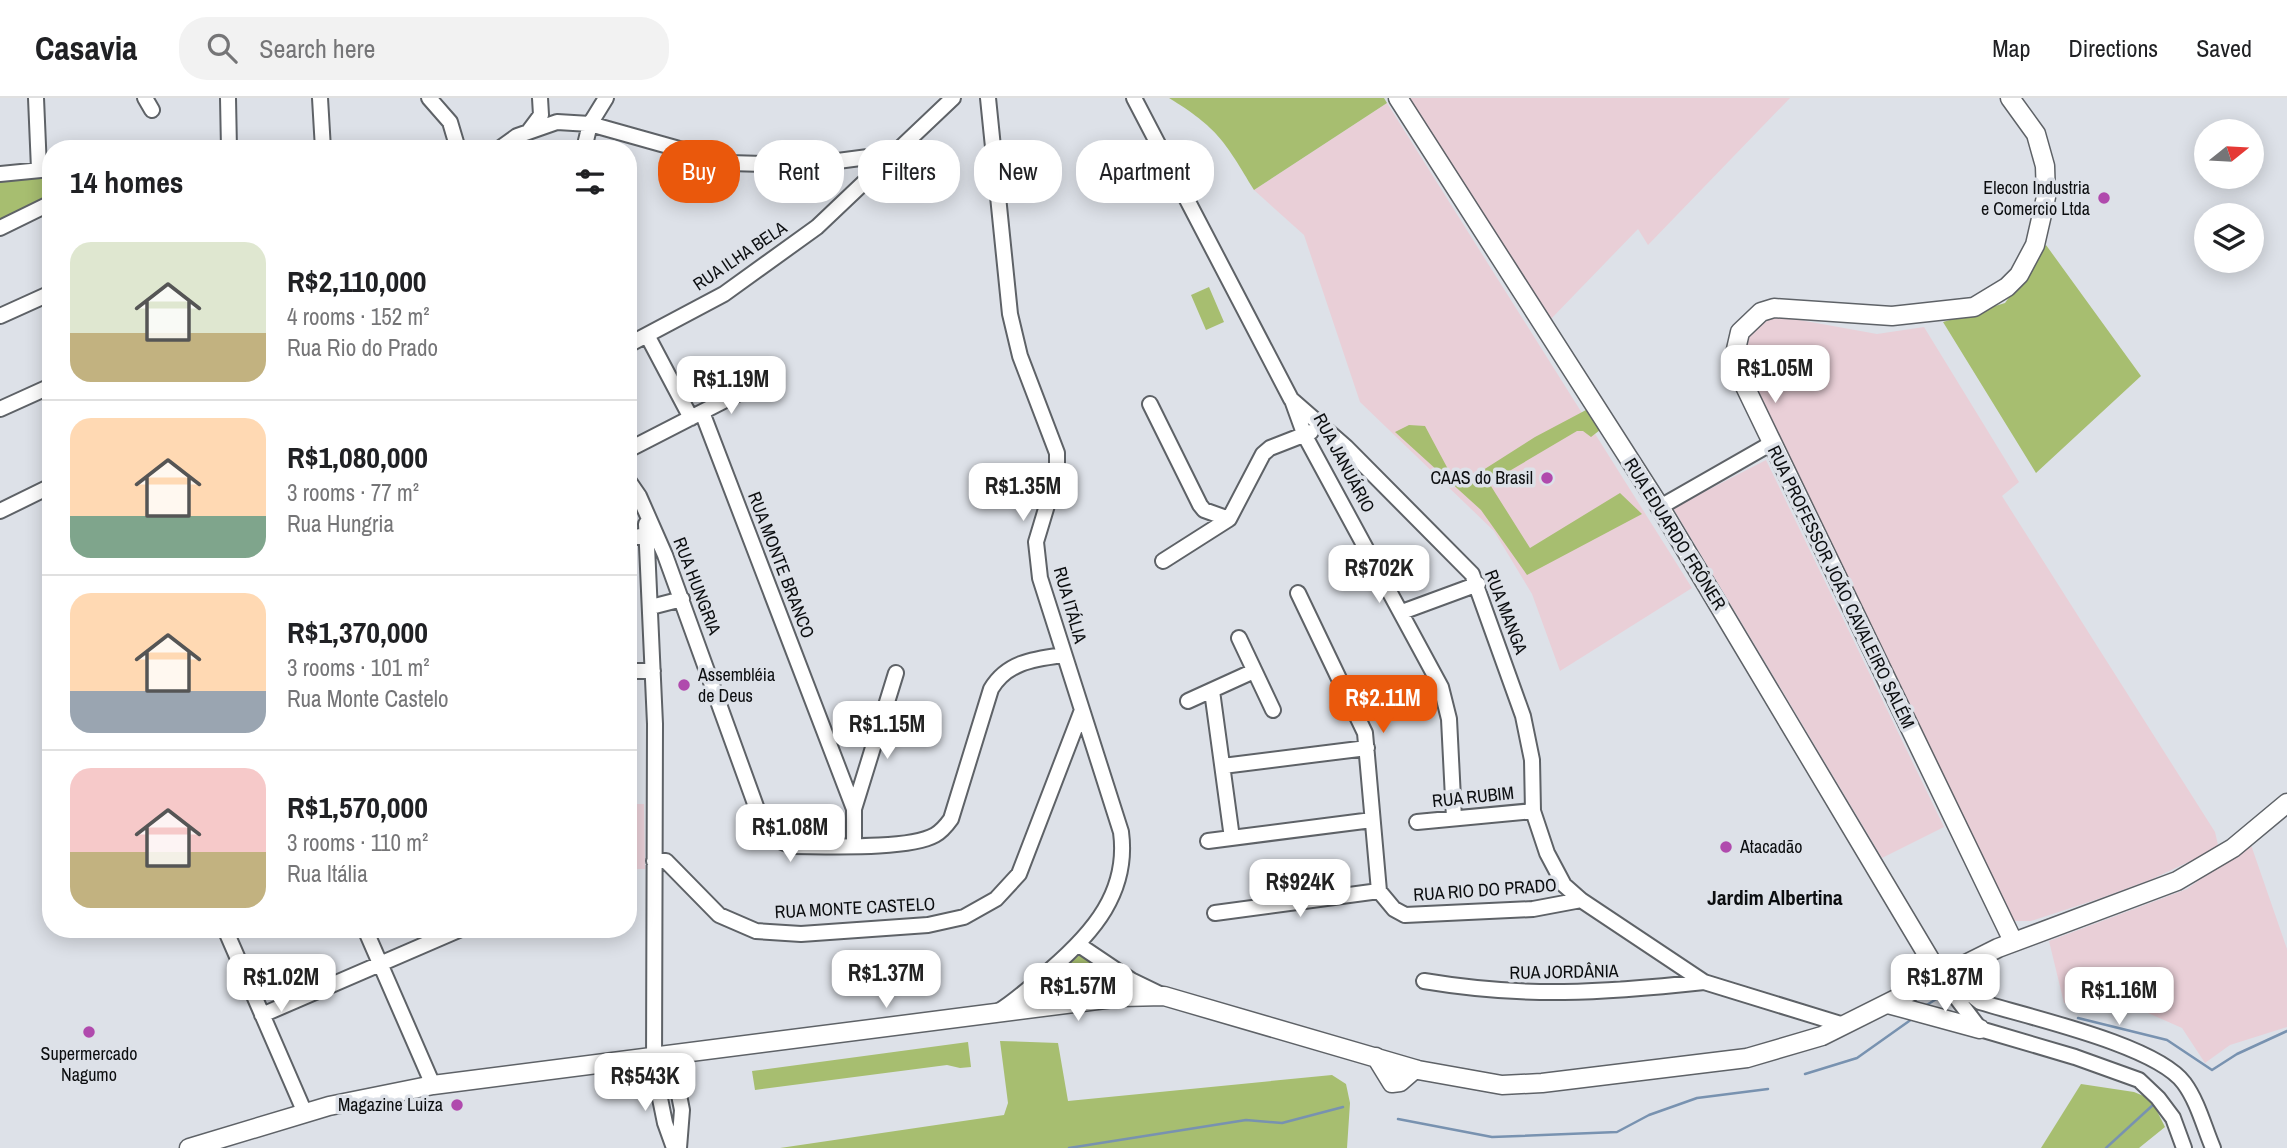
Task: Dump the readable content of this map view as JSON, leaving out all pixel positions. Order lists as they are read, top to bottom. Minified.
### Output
{"streets":{"main road":["RUA EDUARDO FRÔNER","RUA PROFESSOR JOÃO CAVALEIRO SALÉM"],"street":["RUA ILHA BELA","RUA JANUÁRIO","RUA MONTE BRANCO","RUA HUNGRIA","RUA ITÁLIA","RUA MANGA","RUA RUBIM","RUA RIO DO PRADO","RUA MONTE CASTELO","RUA JORDÂNIA"]},"crossings":[["RUA ILHA BELA","RUA MONTE BRANCO"],["RUA JANUÁRIO","RUA MANGA"],["RUA JANUÁRIO","RUA RUBIM"],["RUA HUNGRIA","RUA ITÁLIA"],["RUA ITÁLIA","RUA MONTE CASTELO"],["RUA MANGA","RUA RUBIM"],["RUA MANGA","RUA RIO DO PRADO"],["RUA MANGA","RUA JORDÂNIA"]],"districts":["Jardim Albertina"],"places":["Elecon Industria e Comercio Ltda","CAAS do Brasil","Assembléia de Deus","Atacadão","Supermercado Nagumo","Magazine Luiza"],"north":"right","page":{"header":"Casavia","search":"Search here","nav":["Map","Directions","Saved"],"chip":["Buy","Rent","Filters","New","Apartment"],"heading":"14 homes","list":[{"name":"R$2,110,000","note":"4 rooms · 152 m² · Rua Rio do Prado"},{"name":"R$1,080,000","note":"3 rooms · 77 m² · Rua Hungria"},{"name":"R$1,370,000","note":"3 rooms · 101 m² · Rua Monte Castelo"},{"name":"R$1,570,000","note":"3 rooms · 110 m² · Rua Itália"}],"price":["R$1.05M","R$1.19M","R$1.35M","R$702K","R$2.11M","R$1.15M","R$1.08M","R$924K","R$1.37M","R$1.02M","R$1.87M","R$1.57M","R$1.16M","R$543K"]}}
